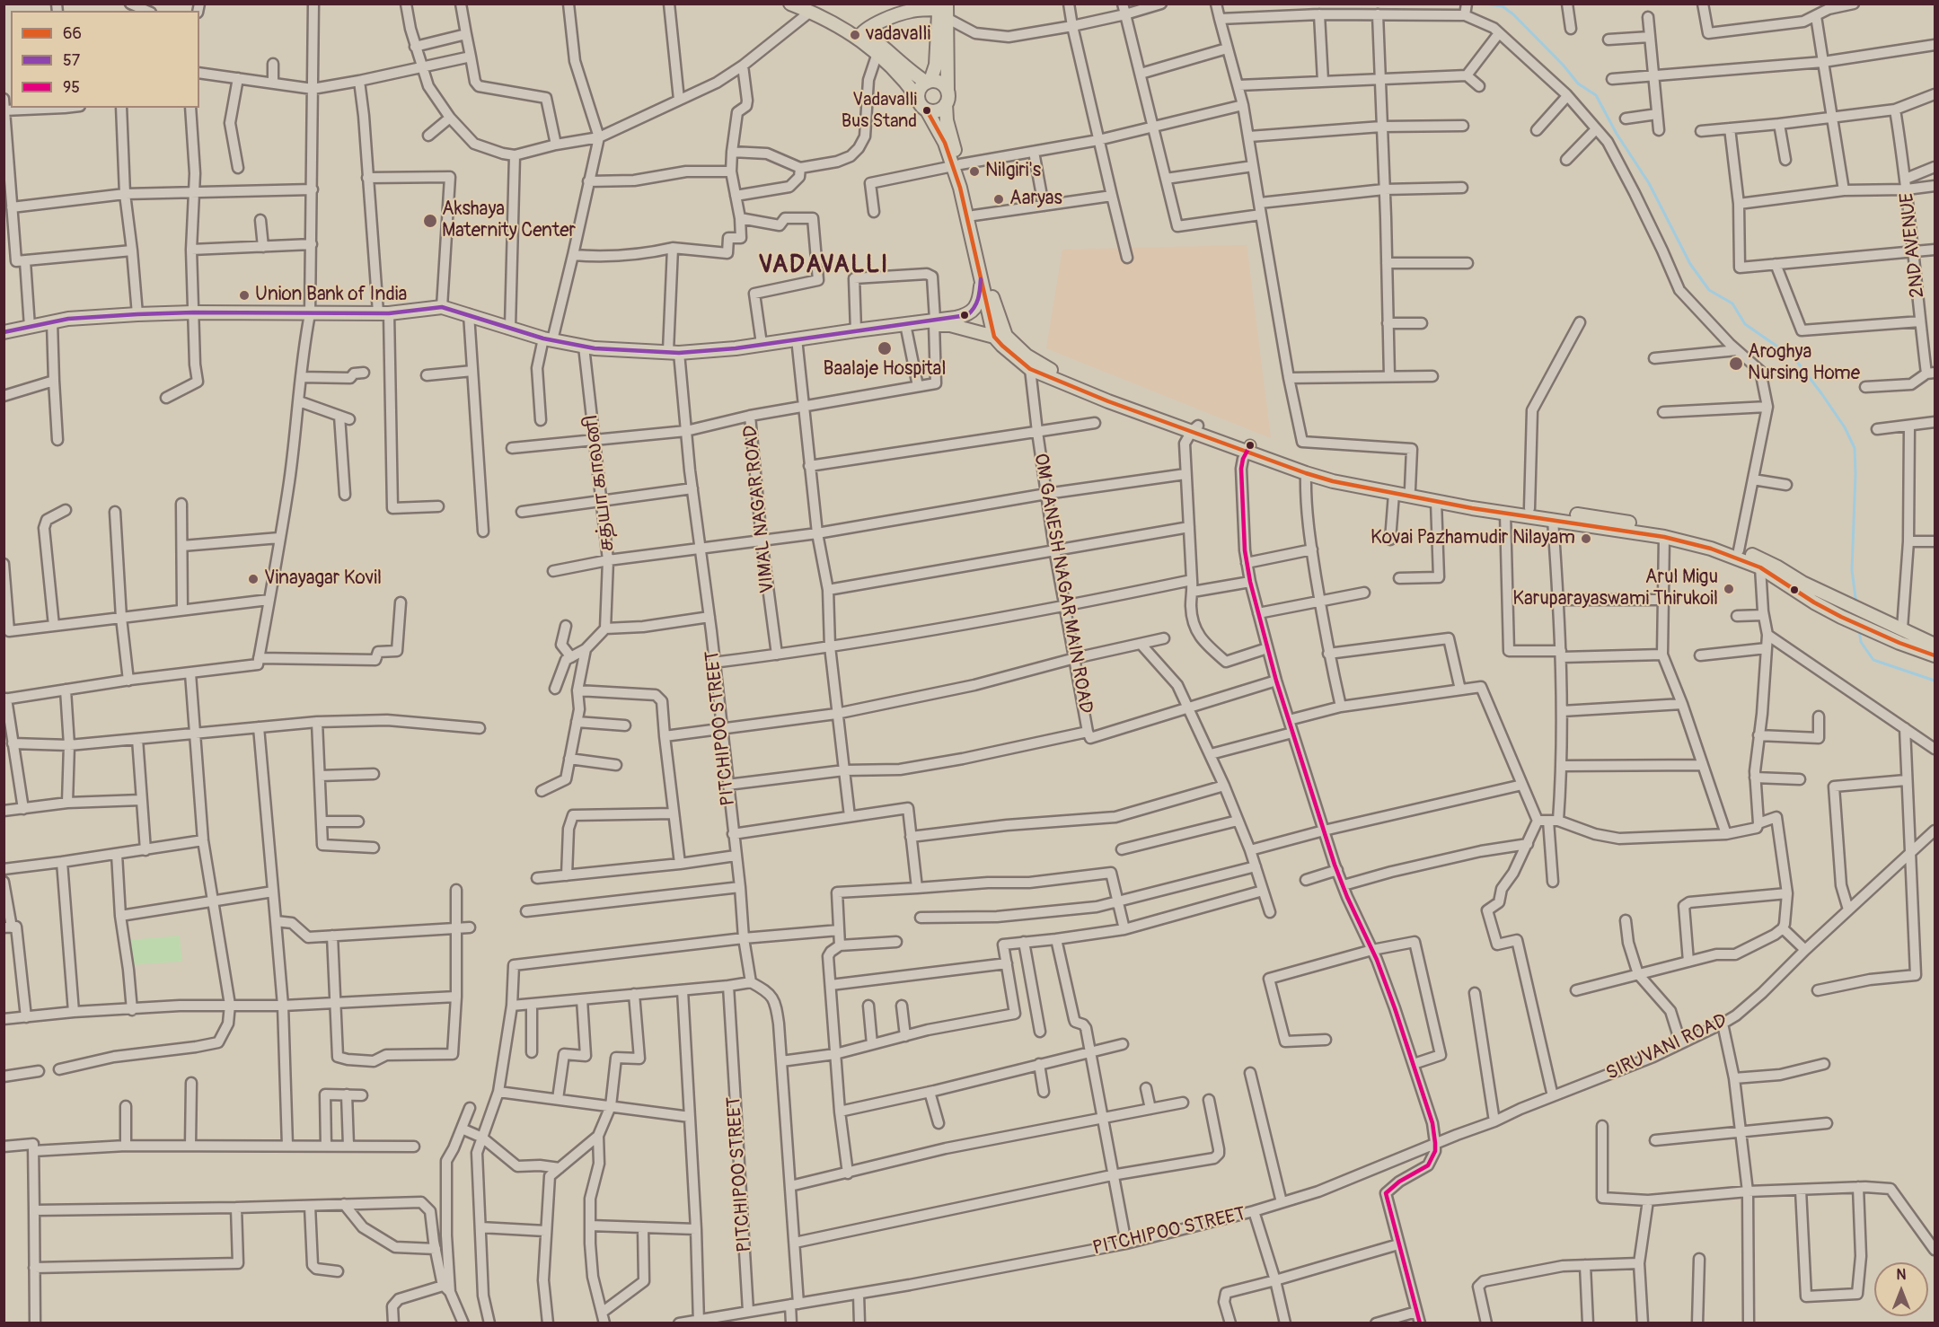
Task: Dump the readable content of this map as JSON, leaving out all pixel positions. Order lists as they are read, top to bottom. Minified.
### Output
{"streets":{"street":["2ND AVENUE","சத்யா காலனி","VIMAL NAGAR ROAD","OM GANESH NAGAR MAIN ROAD","PITCHIPOO STREET","SIRUVANI ROAD"]},"crossings":[["சத்யா காலனி","VIMAL NAGAR ROAD"],["சத்யா காலனி","OM GANESH NAGAR MAIN ROAD"],["சத்யா காலனி","PITCHIPOO STREET"],["OM GANESH NAGAR MAIN ROAD","PITCHIPOO STREET"],["PITCHIPOO STREET","SIRUVANI ROAD"]],"districts":["VADAVALLI"],"places":["vadavalli","Vadavalli Bus Stand","Nilgiri's","Aaryas","Akshaya Maternity Center","Union Bank of India","Baalaje Hospital","Aroghya Nursing Home","Kovai Pazhamudir Nilayam","Vinayagar Kovil","Arul Migu Karuparayaswami Thirukoil"],"lines":["transit line 66","transit line 57","transit line 95"],"legend":["66","57","95"],"north":"top"}
